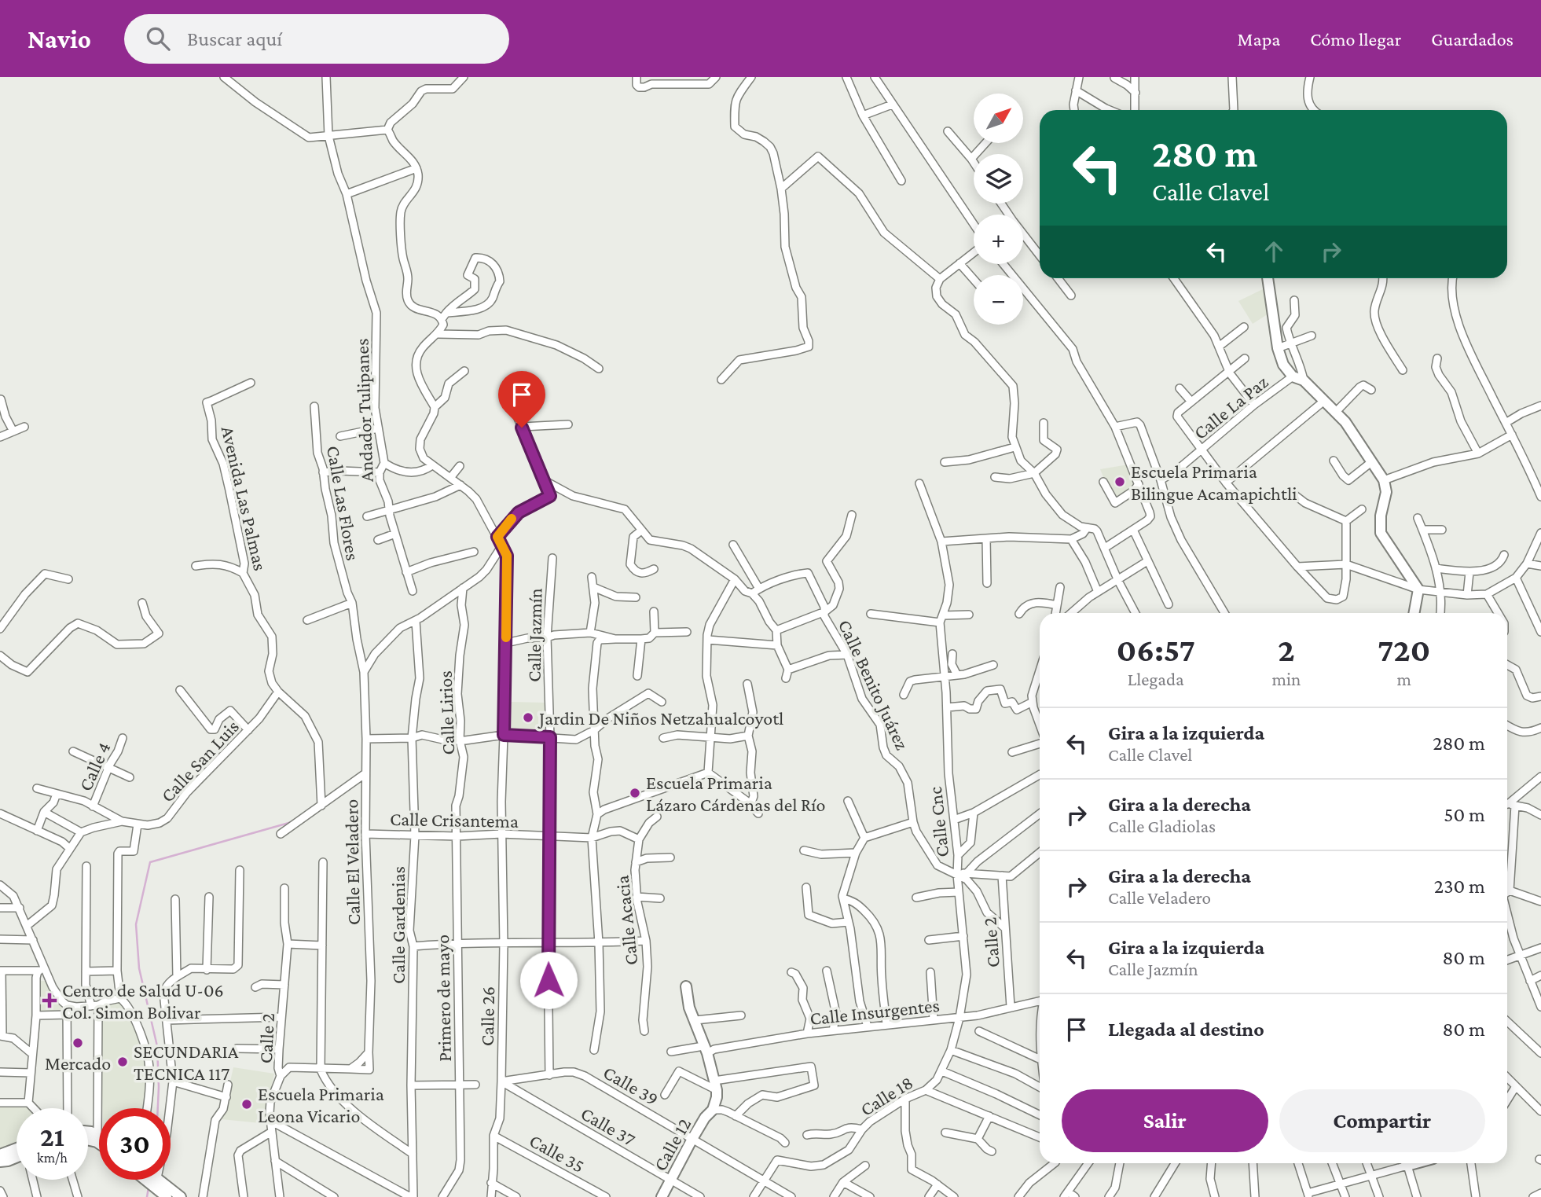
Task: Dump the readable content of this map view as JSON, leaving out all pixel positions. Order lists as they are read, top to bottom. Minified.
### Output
{"streets":{"street":["Calle La Paz","Andador Tulipanes","Avenida Las Palmas","Calle Las Flores","Calle Jazmín","Calle Benito Juárez","Calle Lirios","Calle San Luis","Calle 4","Calle Crisantema","Calle Cnc","Calle El Veladero","Calle Acacia","Calle Gardenias","Calle 2","Primero de mayo","Calle Insurgentes","Calle 26","Calle 39","Calle 18","Calle 37","Calle 12","Calle 35"]},"crossings":[["Avenida Las Palmas","Calle San Luis"],["Calle Las Flores","Calle El Veladero"],["Calle Jazmín","Calle Crisantema"],["Calle Jazmín","Calle 39"],["Calle Benito Juárez","Calle Cnc"],["Calle Benito Juárez","Calle 2"],["Calle Lirios","Calle Crisantema"],["Calle Lirios","Primero de mayo"],["Calle San Luis","Calle 4"],["Calle Crisantema","Calle El Veladero"],["Calle Crisantema","Calle Acacia"],["Calle Crisantema","Calle Gardenias"],["Calle Crisantema","Primero de mayo"],["Calle Crisantema","Calle 26"],["Calle Cnc","Calle Insurgentes"],["Calle Cnc","Calle 18"],["Calle 2","Calle Insurgentes"],["Calle Insurgentes","Calle 18"],["Calle 26","Calle 39"],["Calle 26","Calle 37"],["Calle 26","Calle 35"],["Calle 39","Calle 18"],["Calle 39","Calle 37"],["Calle 39","Calle 12"],["Calle 37","Calle 12"]],"places":{"other":["Escuela Primaria Bilingue Acamapichtli","Jardin De Niños Netzahualcoyotl","Escuela Primaria Lázaro Cárdenas del Río","Mercado","SECUNDARIA TECNICA 117","Escuela Primaria Leona Vicario"],"health":["Centro de Salud U-06 Col. Simon Bolivar"]},"north":"top right","page":{"header":"Navio","search":"Buscar aquí","nav":["Mapa","Cómo llegar","Guardados"],"map_buttons":["+","−"],"turn":["280 m","Calle Clavel"],"eta":["06:57","Llegada","2","min","720","m"],"list":[{"name":"Gira a la izquierda","note":"Calle Clavel","value":"280 m"},{"name":"Gira a la derecha","note":"Calle Gladiolas","value":"50 m"},{"name":"Gira a la derecha","note":"Calle Veladero","value":"230 m"},{"name":"Gira a la izquierda","note":"Calle Jazmín","value":"80 m"},{"name":"Llegada al destino","value":"80 m"}],"buttons":["Salir","Compartir"],"speed":"21 km/h","limit":"30"}}
